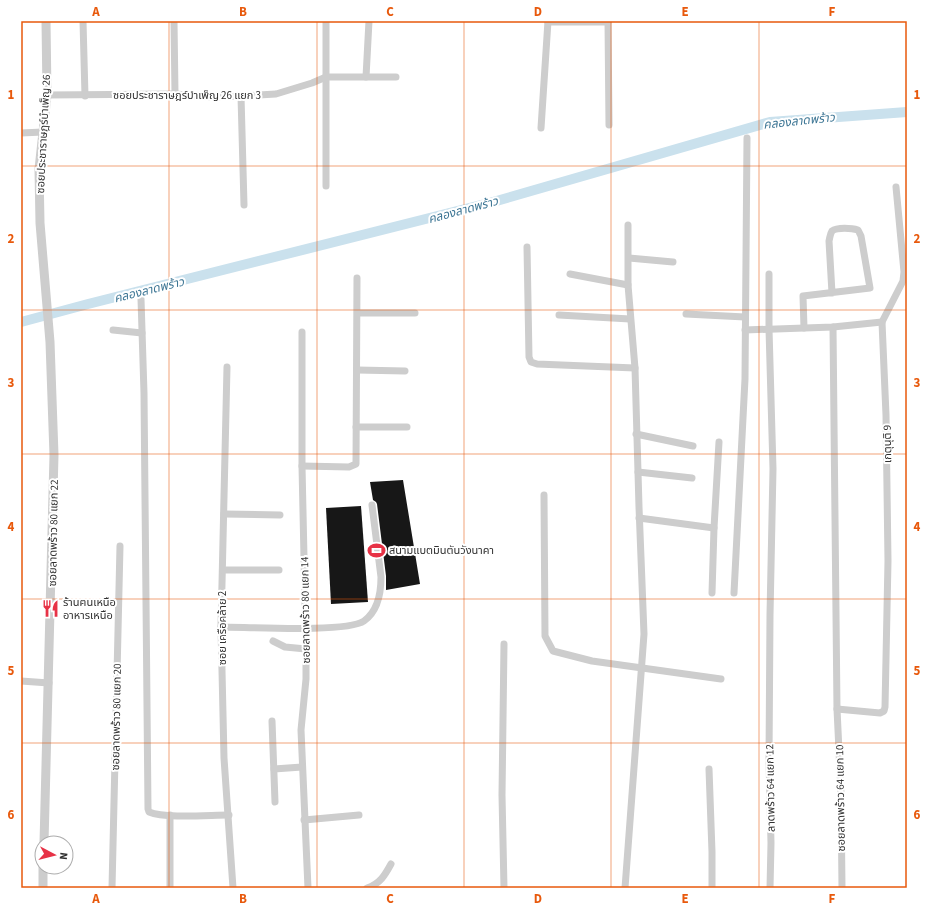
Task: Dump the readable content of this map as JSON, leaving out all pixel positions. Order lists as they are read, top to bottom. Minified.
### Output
{"streets":{"street":["ซอยประชาราษฎร์บำเพ็ญ 26 แยก 3","ซอยประชาราษฎร์บำเพ็ญ 26","เกตุนุติ 9","ซอยลาดพร้าว 80 แยก 22","ซอยลาดพร้าว 80 แยก 14","ซอย เครือคล้าย 2","ซอยลาดพร้าว 80 แยก 20","ลาดพร้าว 64 แยก 12","ซอยลาดพร้าว 64 แยก 10"]},"crossings":[["ซอยประชาราษฎร์บำเพ็ญ 26 แยก 3","ซอยประชาราษฎร์บำเพ็ญ 26"],["ซอยประชาราษฎร์บำเพ็ญ 26","ซอยลาดพร้าว 80 แยก 22"],["เกตุนุติ 9","ซอยลาดพร้าว 64 แยก 10"]],"water":["คลองลาดพร้าว"],"places":{"sports":["สนามแบตมินตันวังนาคา"],"restaurant":["ร้านฅนเหนือ อาหารเหนือ"]},"north":"right","grid":{"columns":["A","B","C","D","E","F"],"rows":["1","2","3","4","5","6"]}}
